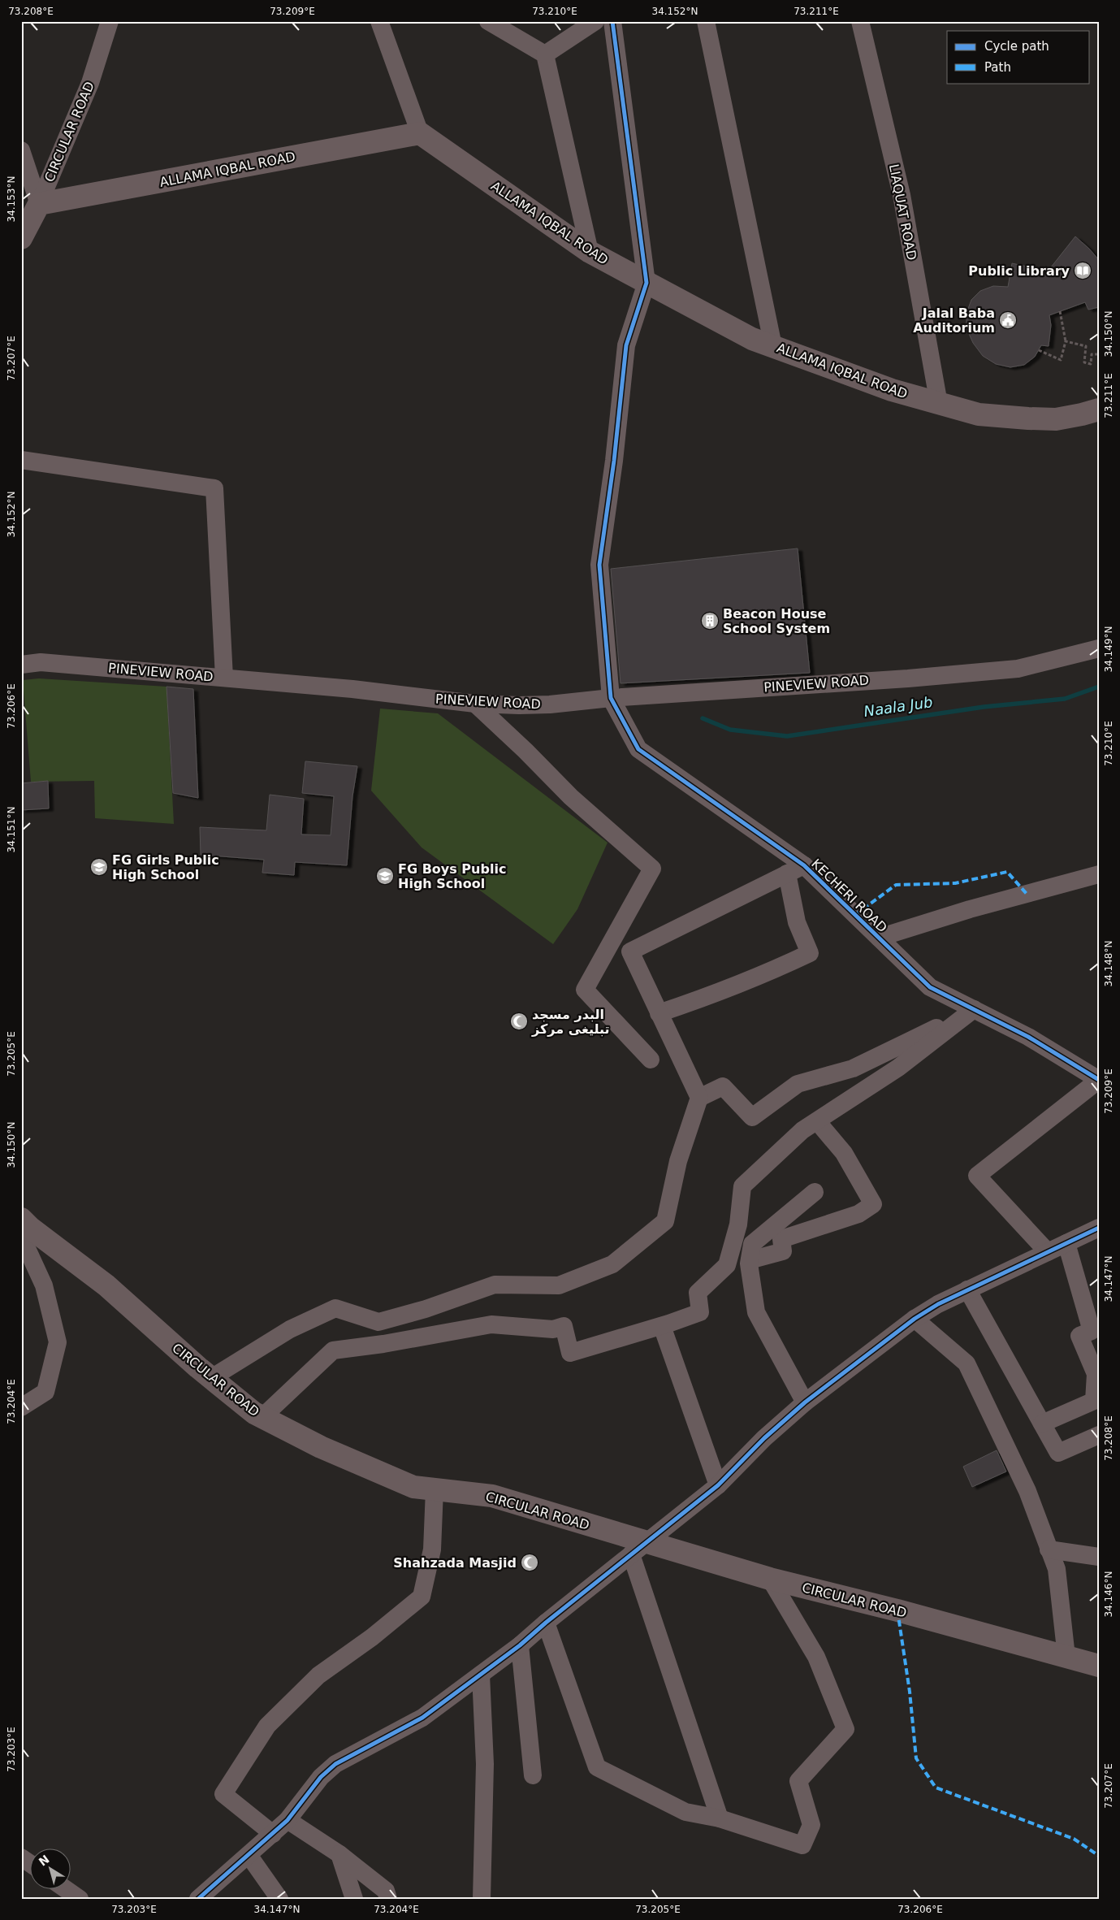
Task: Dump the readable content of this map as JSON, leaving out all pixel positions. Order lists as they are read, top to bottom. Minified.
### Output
{"streets":{"main road":["CIRCULAR ROAD","ALLAMA IQBAL ROAD"],"street":["LIAQUAT ROAD","PINEVIEW ROAD","KECHERI ROAD"]},"crossings":[["CIRCULAR ROAD","ALLAMA IQBAL ROAD"],["ALLAMA IQBAL ROAD","LIAQUAT ROAD"],["PINEVIEW ROAD","KECHERI ROAD"]],"water":["Naala Jub"],"places":{"library":["Public Library"],"public building":["Jalal Baba Auditorium"],"building":["Beacon House School System"],"school or university":["FG Girls Public High School","FG Boys Public High School"],"mosque":["البدر مسجد تبلیغی مرکز","Shahzada Masjid"]},"legend":["Cycle path","Path"],"north":"top left","coordinates":["73.208°E","73.209°E","73.210°E","34.152°N","73.211°E","34.153°N","34.150°N","73.207°E","34.149°N","73.206°E","34.151°N","34.148°N","73.205°E","34.147°N","73.204°E","34.146°N","73.203°E"]}
